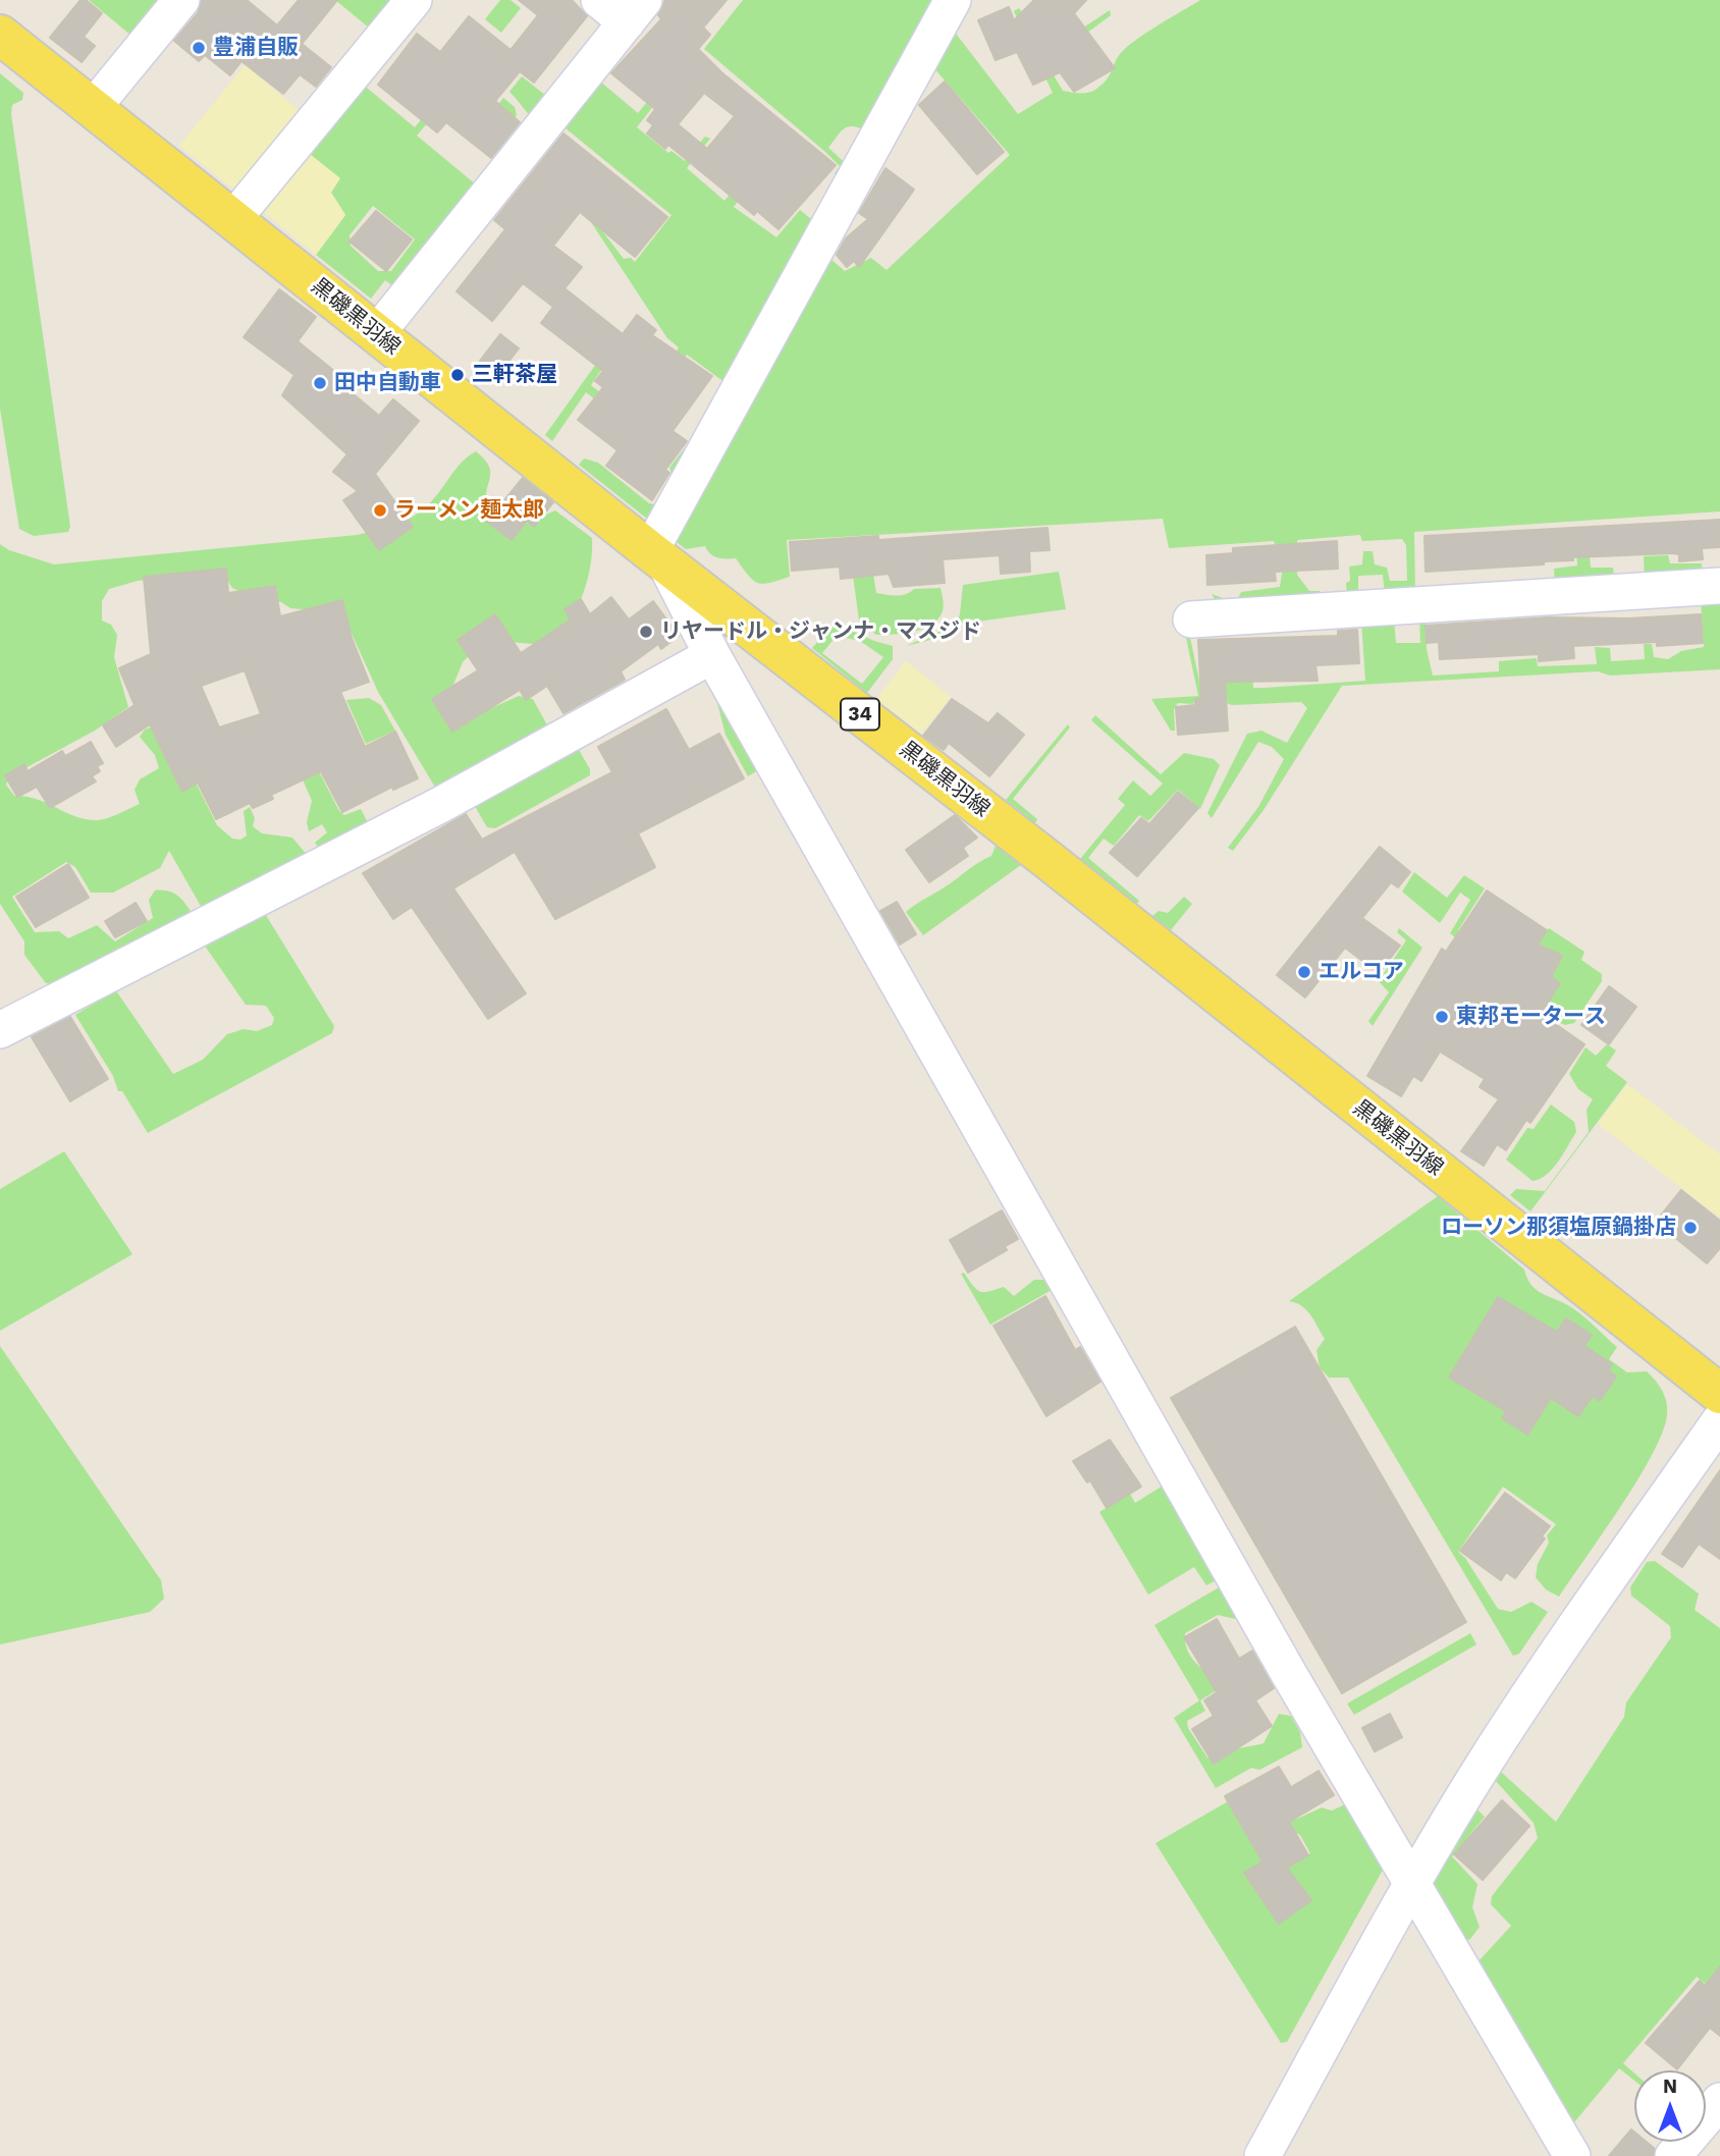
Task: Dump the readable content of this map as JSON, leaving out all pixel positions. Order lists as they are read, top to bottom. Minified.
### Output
{"streets":{"main road":["黒磯黒羽線","34"]},"places":["豊浦自販","三軒茶屋","田中自動車","ラーメン麺太郎","リヤードル・ジャンナ・マスジド","エルコア","東邦モータース","ローソン那須塩原鍋掛店"],"north":"top"}
